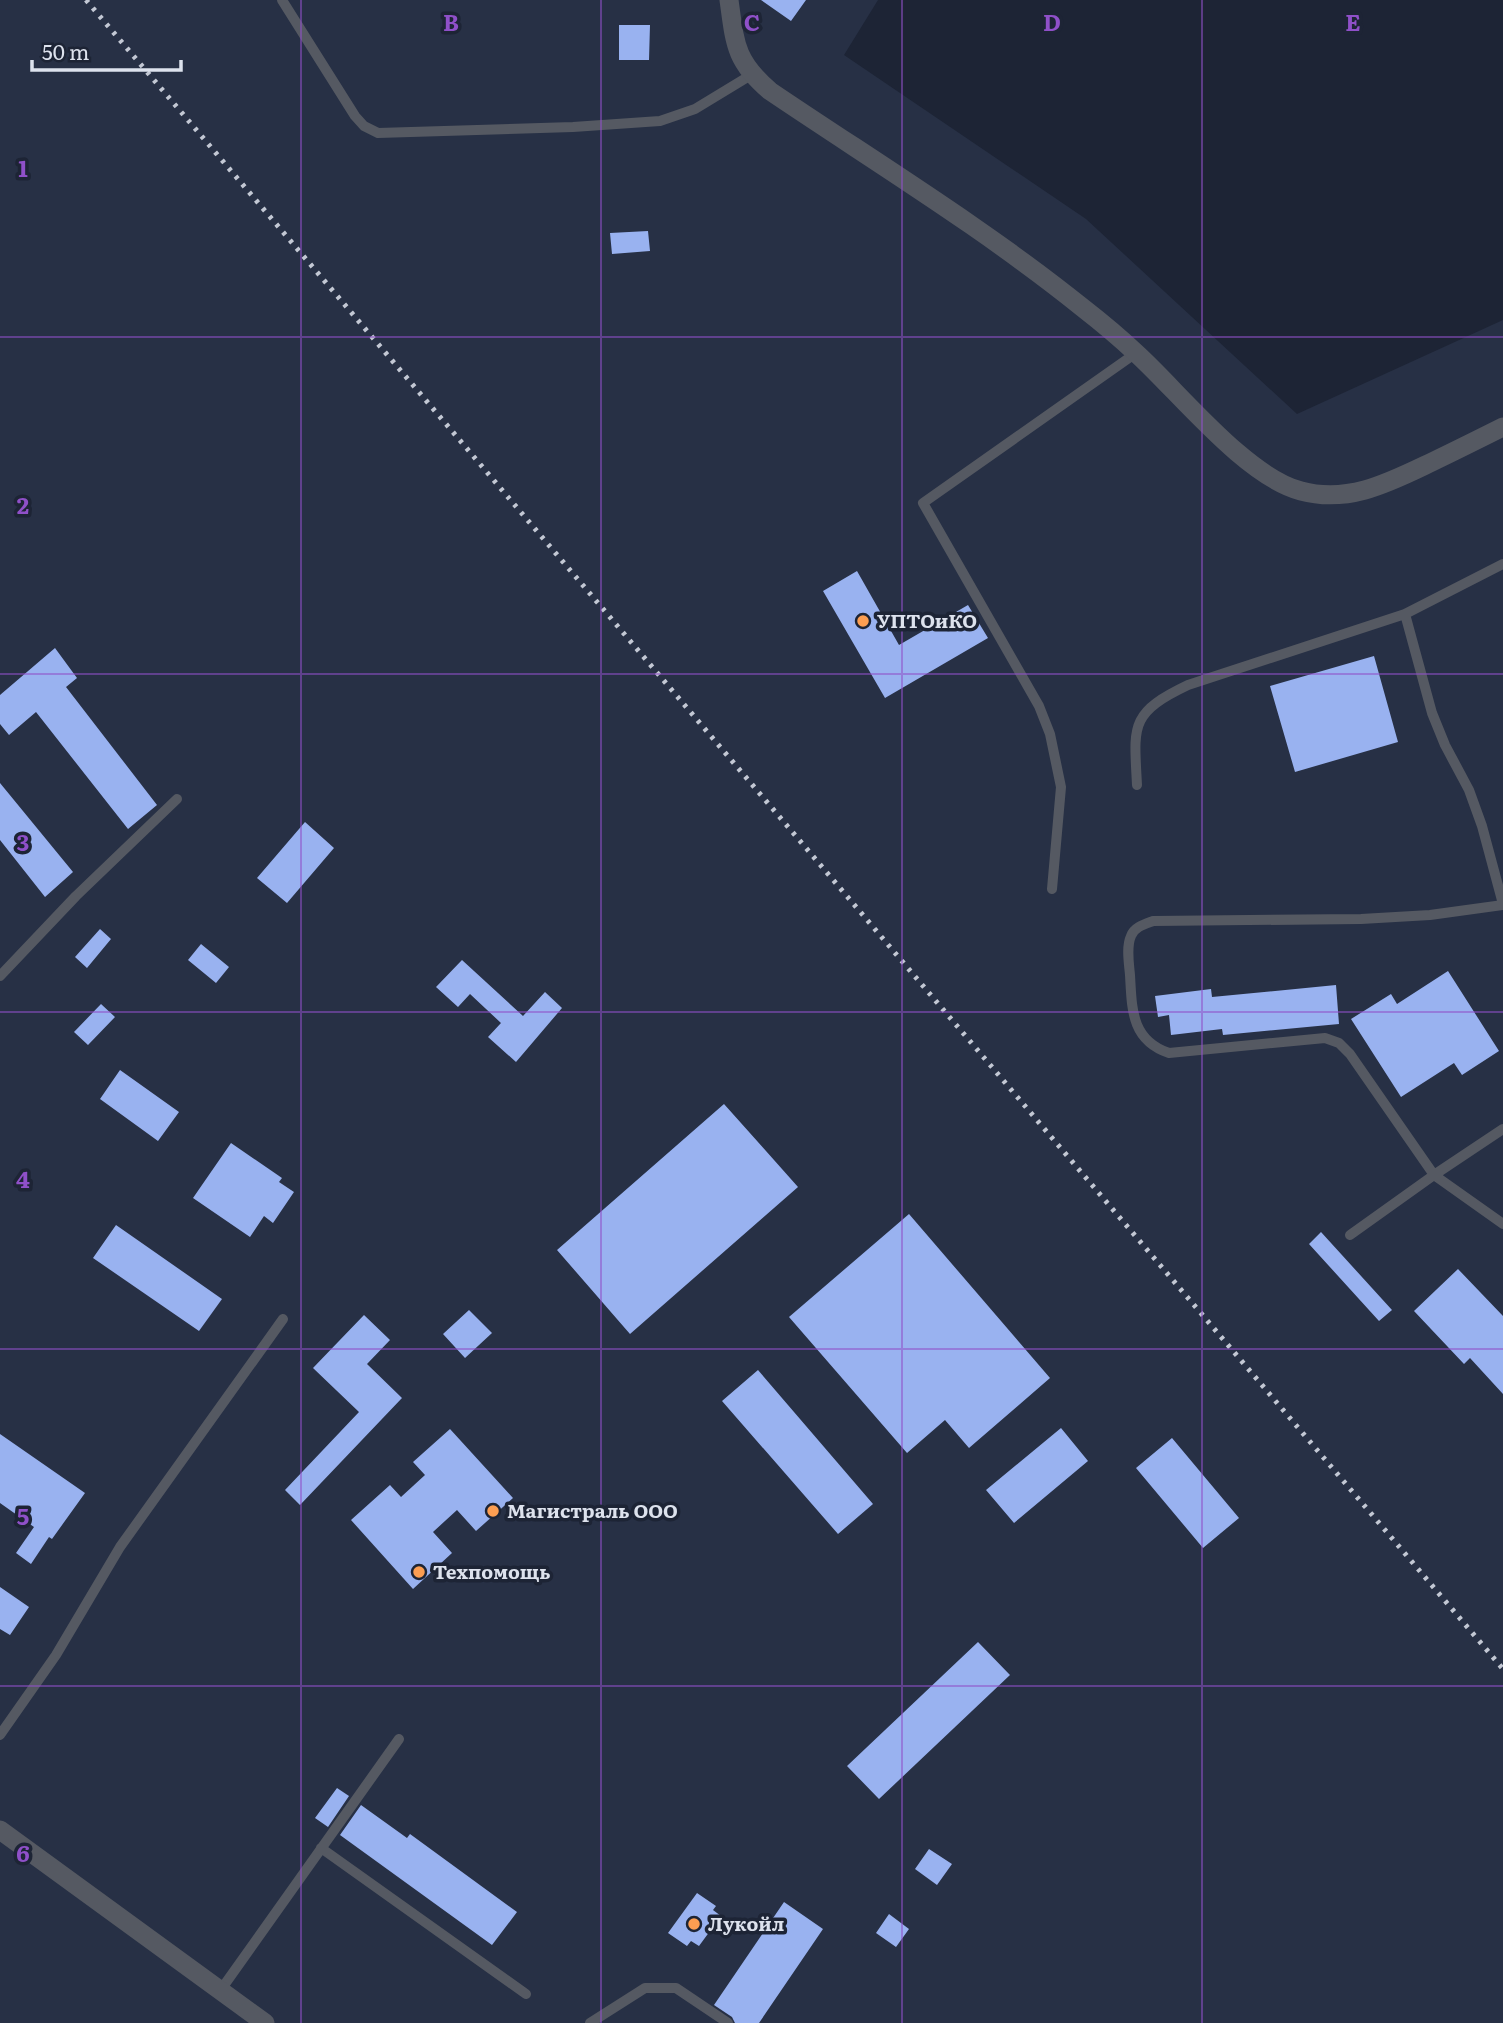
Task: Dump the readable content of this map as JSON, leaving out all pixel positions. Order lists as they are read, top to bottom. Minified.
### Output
{"places":["УПТОиКО","Магистраль ООО","Техпомощь","Лукойл"],"scale_bar":"50 m","grid":{"columns":["B","C","D","E"],"rows":["1","2","3","4","5","6"]}}
